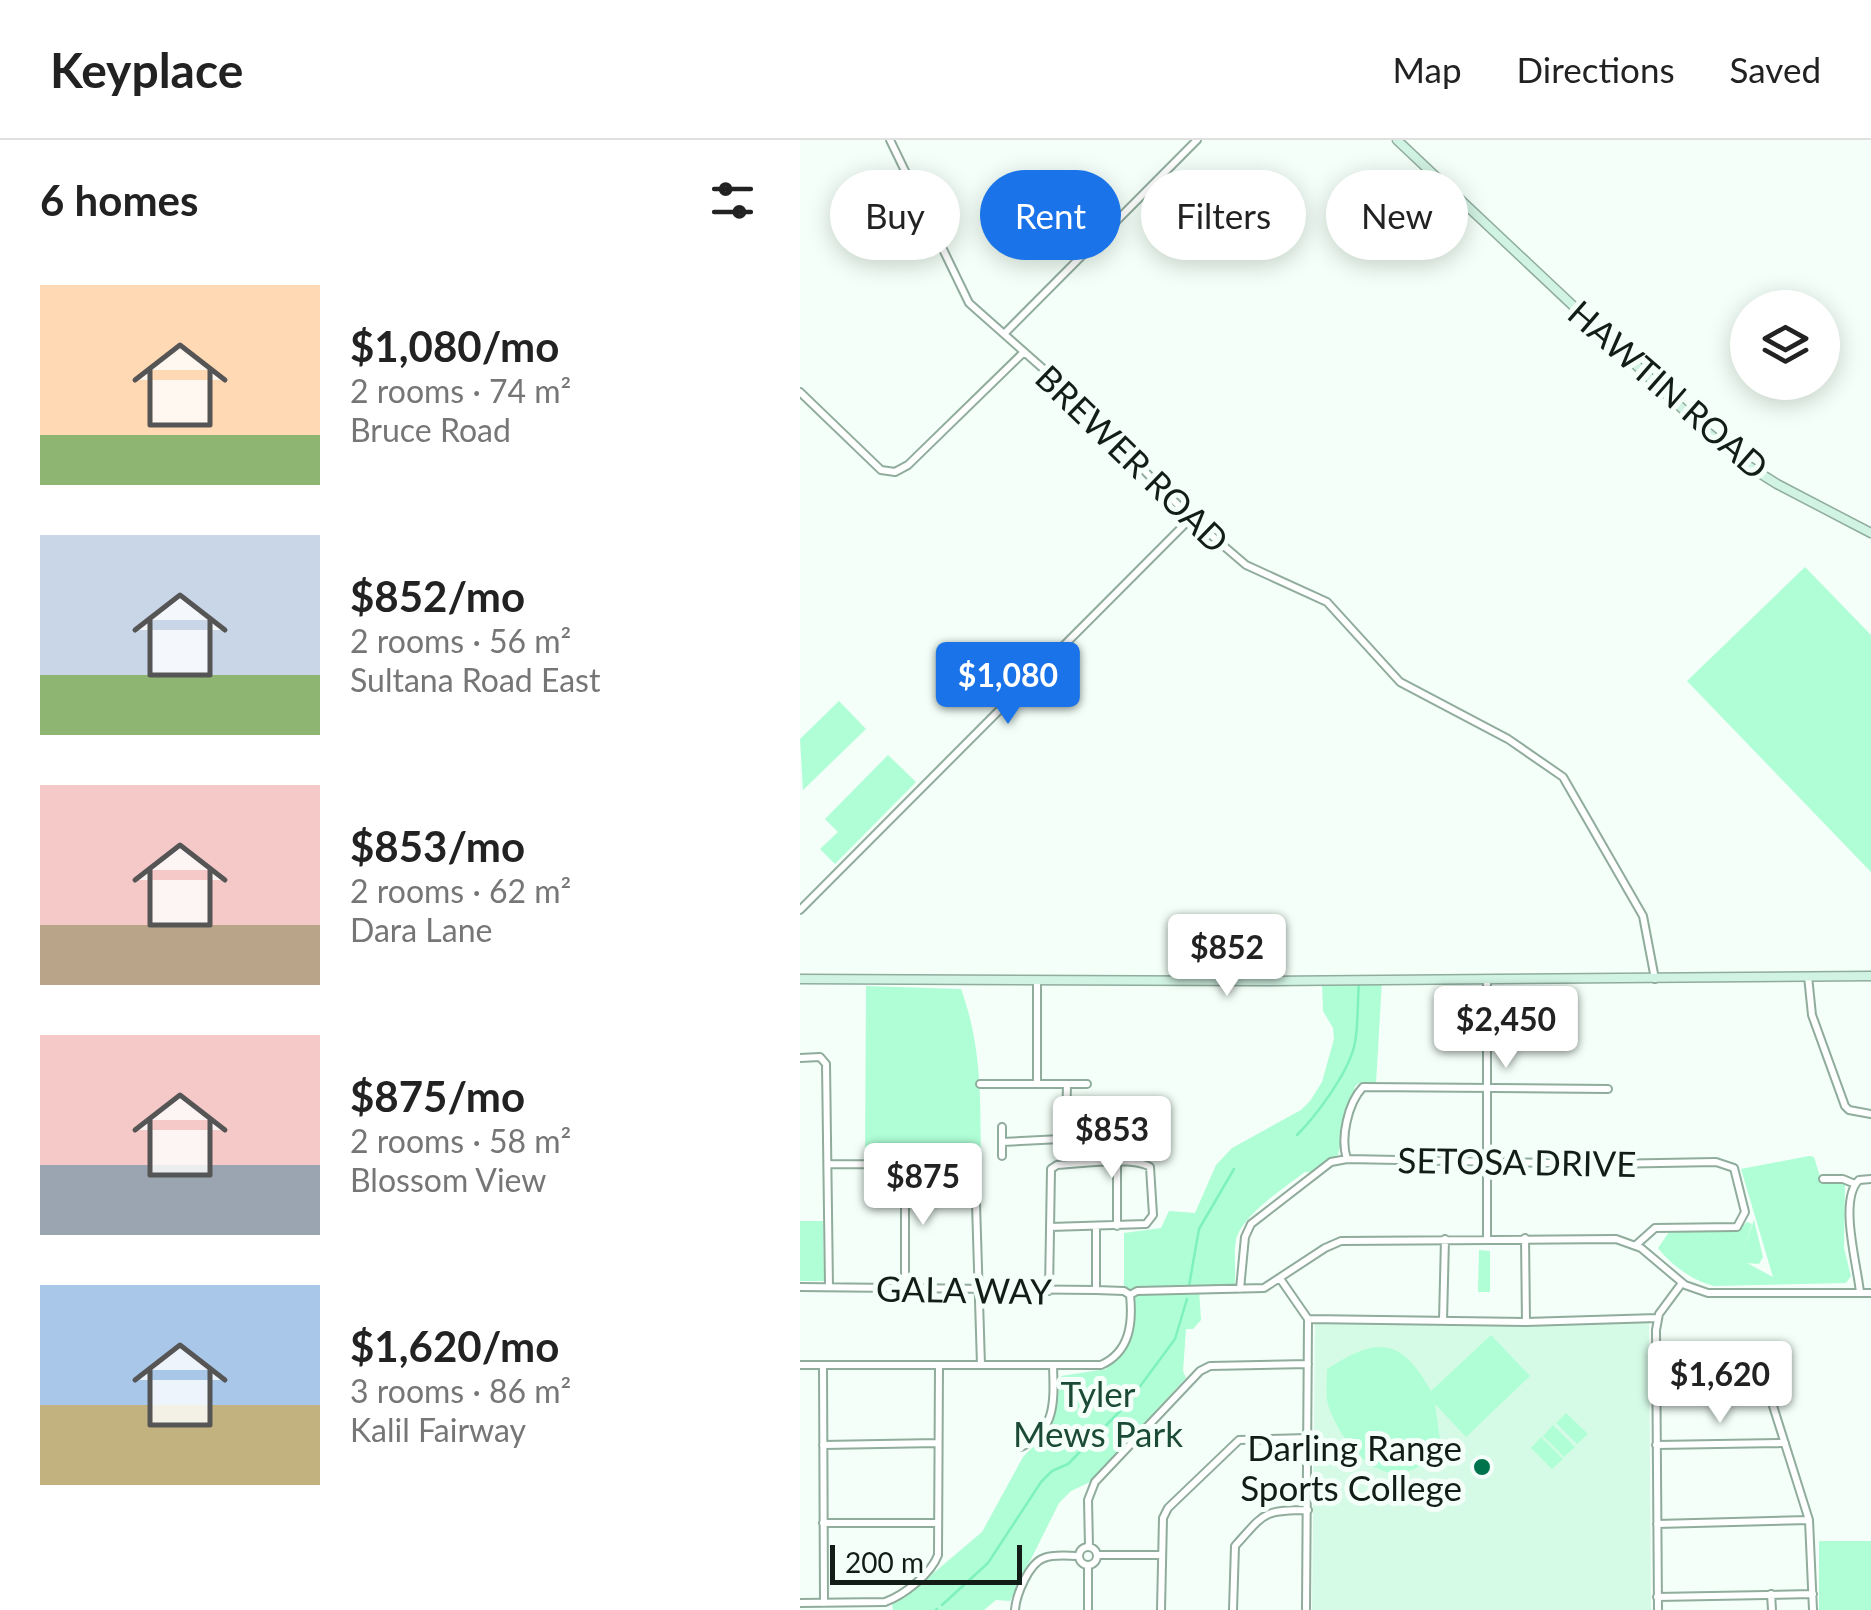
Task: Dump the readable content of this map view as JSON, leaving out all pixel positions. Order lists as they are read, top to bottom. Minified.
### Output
{"streets":{"street":["HAWTIN ROAD","BREWER ROAD","SETOSA DRIVE","GALA WAY"]},"crossings":[["SETOSA DRIVE","GALA WAY"]],"parks":["Tyler Mews Park"],"places":["Darling Range Sports College"],"scale_bar":"200 m","page":{"header":"Keyplace","nav":["Map","Directions","Saved"],"heading":"6 homes","chip":["Buy","Rent","Filters","New"],"list":[{"name":"$1,080/mo","note":"2 rooms · 74 m² · Bruce Road"},{"name":"$852/mo","note":"2 rooms · 56 m² · Sultana Road East"},{"name":"$853/mo","note":"2 rooms · 62 m² · Dara Lane"},{"name":"$875/mo","note":"2 rooms · 58 m² · Blossom View"},{"name":"$1,620/mo","note":"3 rooms · 86 m² · Kalil Fairway"}],"price":["$1,080","$852","$2,450","$853","$875","$1,620"],"scale":"200 m"}}
